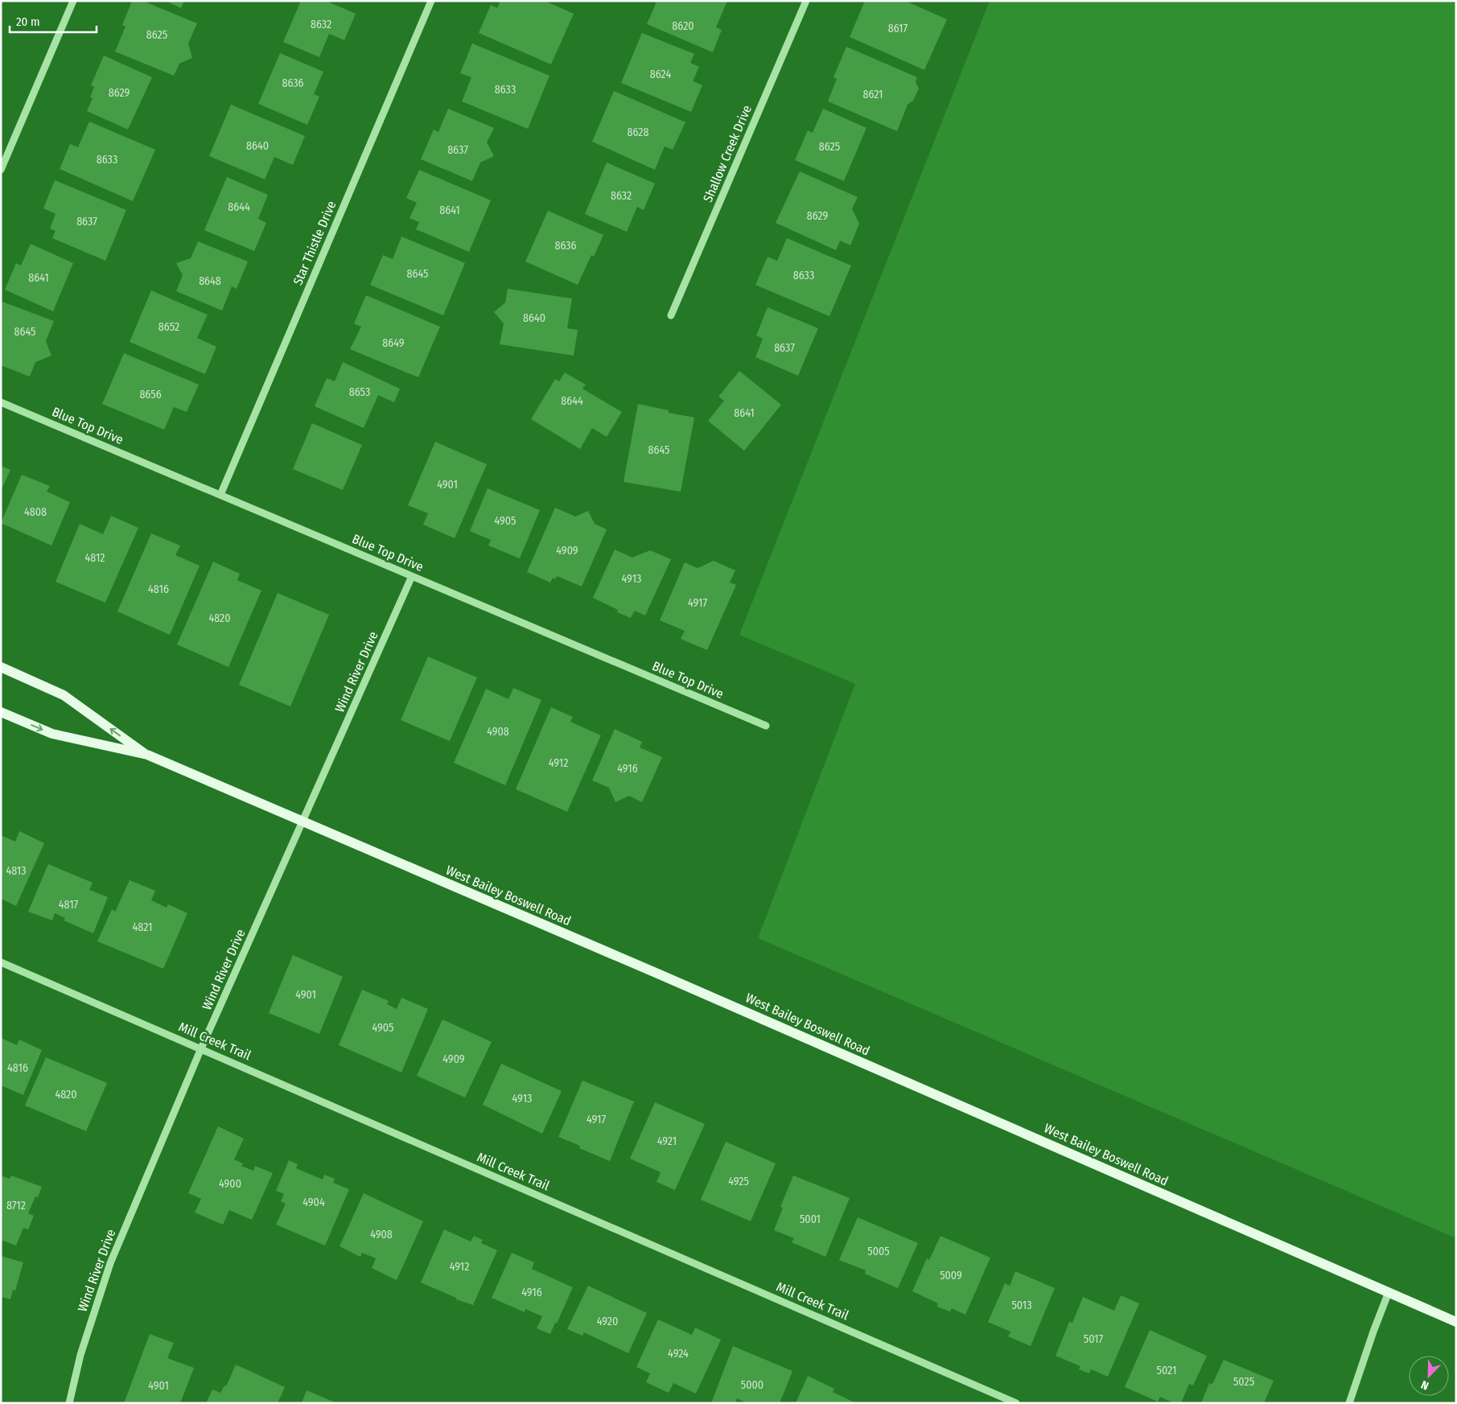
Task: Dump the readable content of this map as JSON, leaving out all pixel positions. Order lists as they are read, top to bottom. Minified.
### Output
{"streets":{"main road":["West Bailey Boswell Road"],"street":["Shallow Creek Drive","Star Thistle Drive","Blue Top Drive","Wind River Drive","Mill Creek Trail"]},"crossings":[["Star Thistle Drive","Blue Top Drive"],["Blue Top Drive","Wind River Drive"],["Wind River Drive","West Bailey Boswell Road"],["Wind River Drive","Mill Creek Trail"]],"house_numbers":["8632","8620","8617","8625","8624","8636","8633","8629","8621","8628","8640","8625","8637","8633","8632","8644","8641","8629","8637","8636","8645","8633","8641","8648","8640","8652","8645","8649","8637","8653","8656","8644","8641","8645","4901","4808","4905","4909","4812","4913","4816","4917","4820","4908","4912","4916","4813","4817","4821","4901","4905","4909","4816","4820","4913","4917","4921","4925","4900","4904","8712","5001","4908","5005","4912","5009","4916","5013","4920","5017","4924","5021","5025","5000","4901"],"scale_bar":"20 m","north":"bottom left"}
